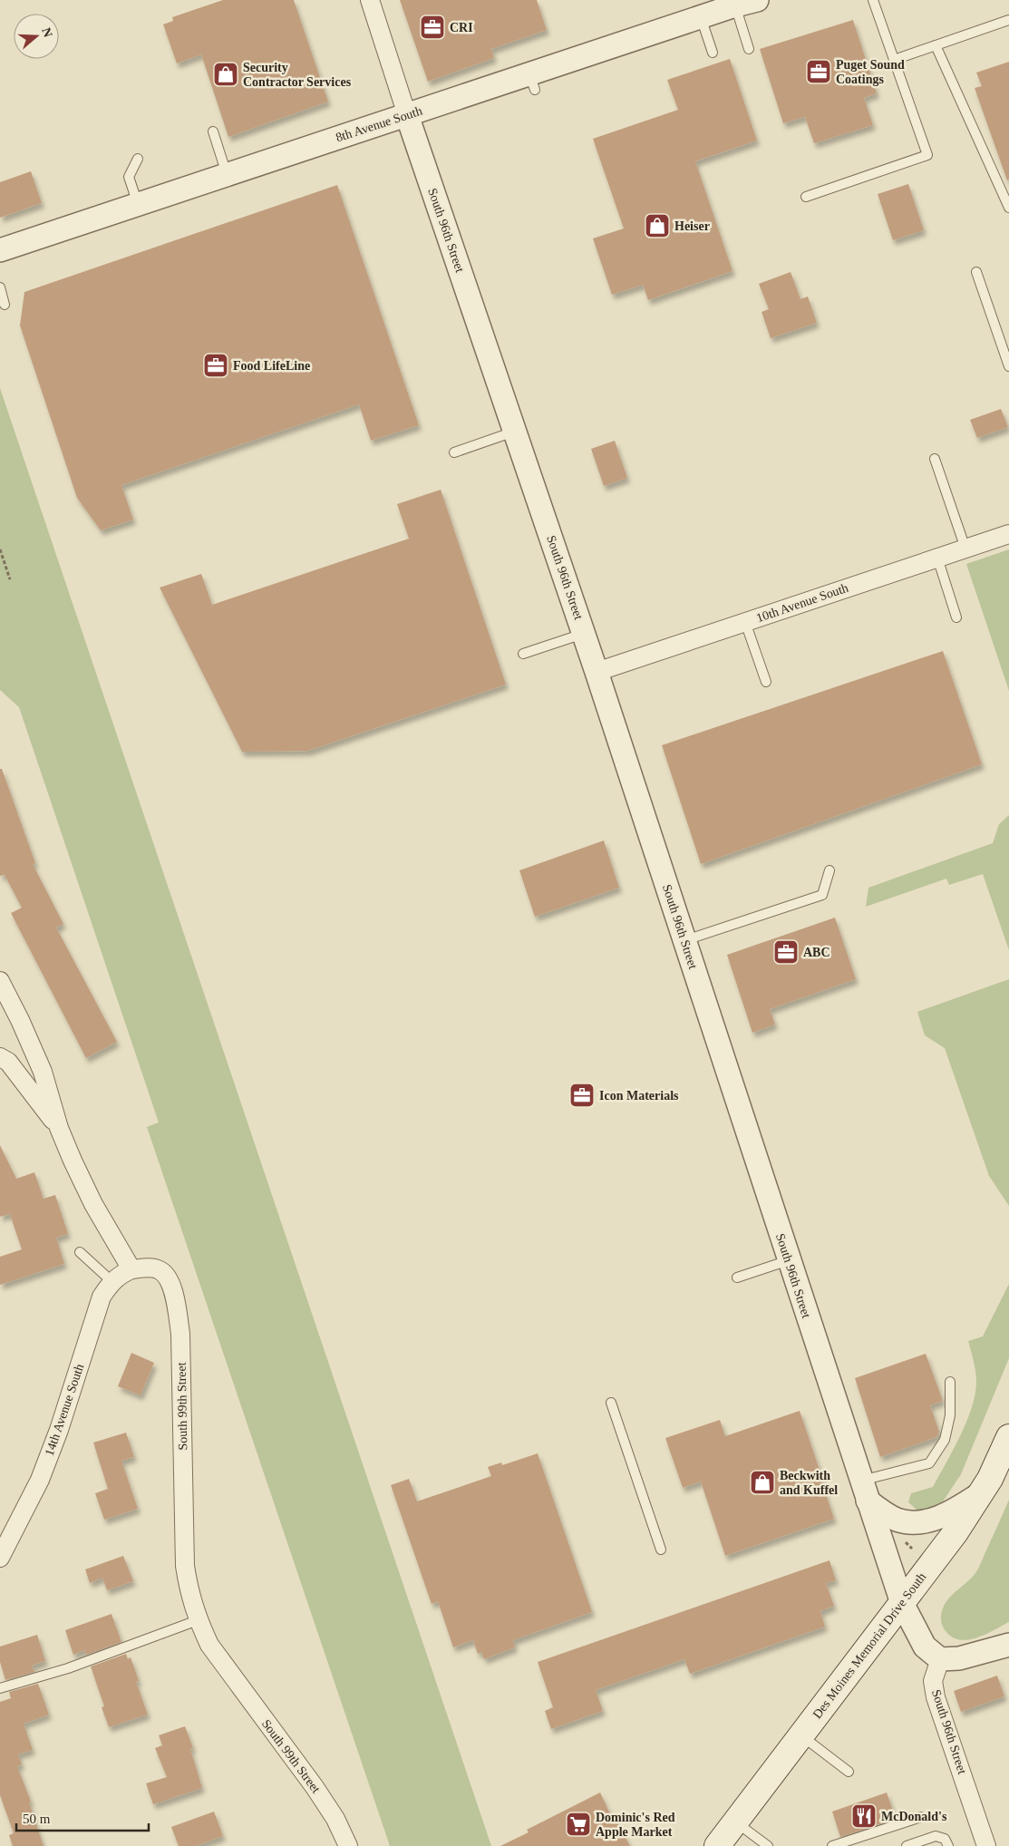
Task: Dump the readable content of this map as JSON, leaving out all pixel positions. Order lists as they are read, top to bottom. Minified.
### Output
{"streets":{"main road":["Des Moines Memorial Drive South"],"street":["8th Avenue South","South 96th Street","10th Avenue South","South 99th Street","14th Avenue South"]},"crossings":[["8th Avenue South","South 96th Street"],["South 96th Street","10th Avenue South"],["South 96th Street","Des Moines Memorial Drive South"],["South 99th Street","14th Avenue South"]],"places":{"office":["CRI","Puget Sound Coatings","Food LifeLine","ABC","Icon Materials"],"shop":["Security Contractor Services","Heiser","Beckwith and Kuffel"],"restaurant":["McDonald's"],"supermarket":["Dominic's Red Apple Market"]},"scale_bar":"50 m","north":"right"}
